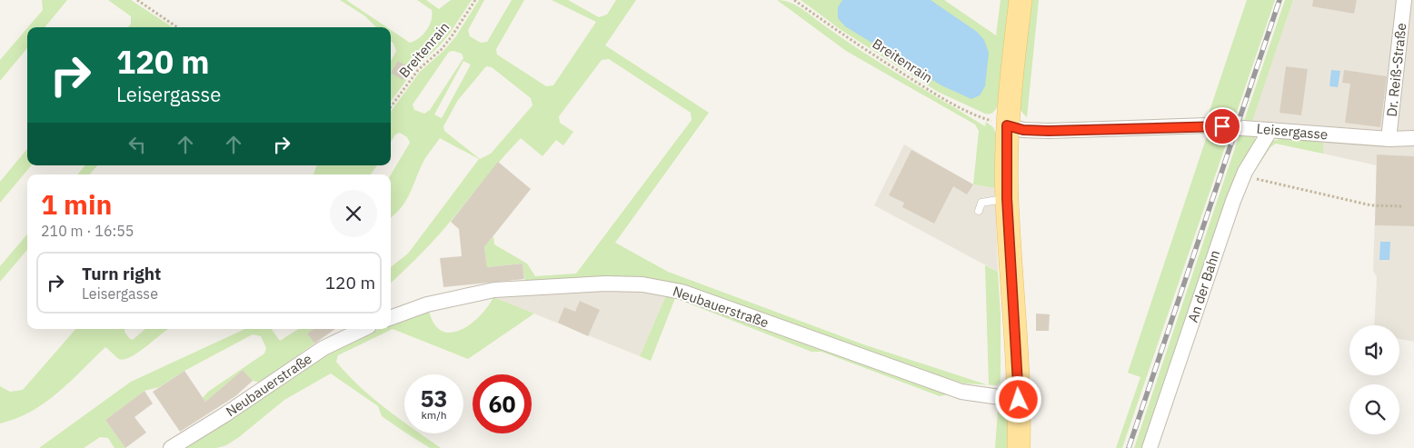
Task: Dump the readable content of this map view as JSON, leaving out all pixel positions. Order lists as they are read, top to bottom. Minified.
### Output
{"streets":{"street":["Dr. Reiß-Straße","Leisergasse","An der Bahn","Neubauerstraße"],"path":["Breitenrain"]},"crossings":[["Breitenrain","Leisergasse"],["Dr. Reiß-Straße","Leisergasse"],["Leisergasse","An der Bahn"]],"page":{"turn":["120 m","Leisergasse"],"heading":["1 min","210 m · 16:55"],"list":[{"name":"Turn right","note":"Leisergasse","value":"120 m"}],"speed":"53 km/h","limit":"60"}}
